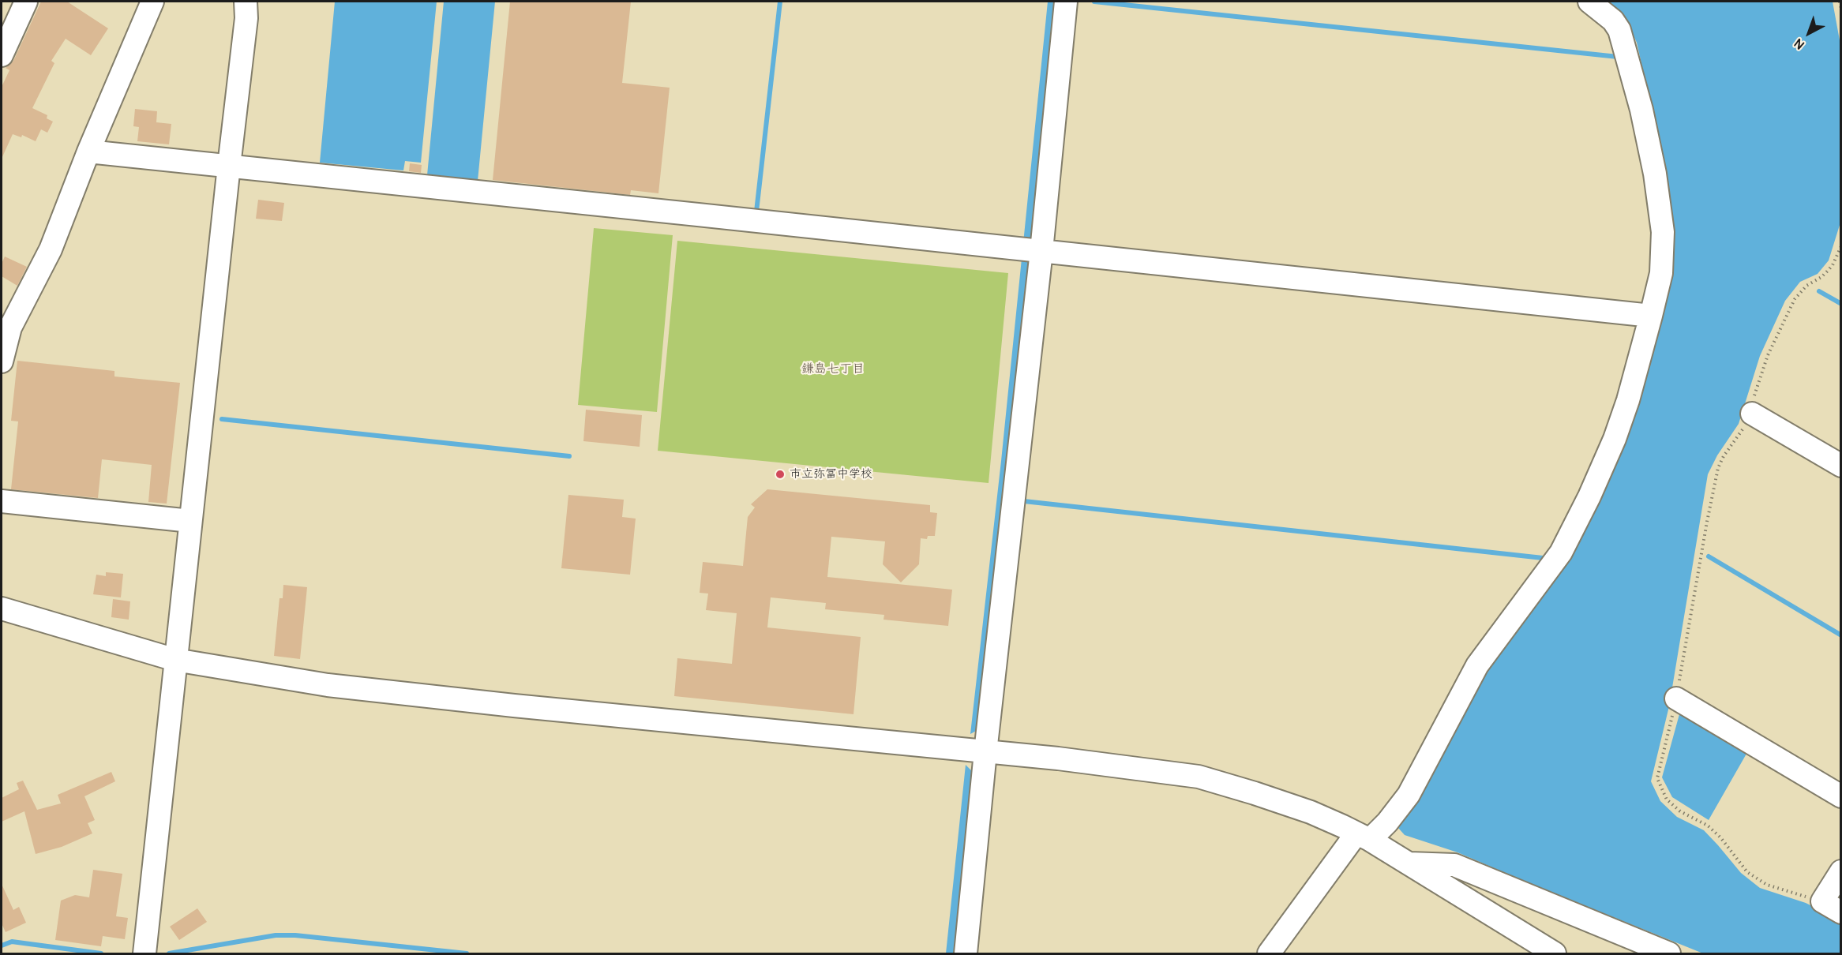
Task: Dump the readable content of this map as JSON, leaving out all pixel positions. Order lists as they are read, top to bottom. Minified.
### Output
{"districts":["鎌島七丁目"],"places":["市立弥冨中学校"],"north":"bottom left"}
